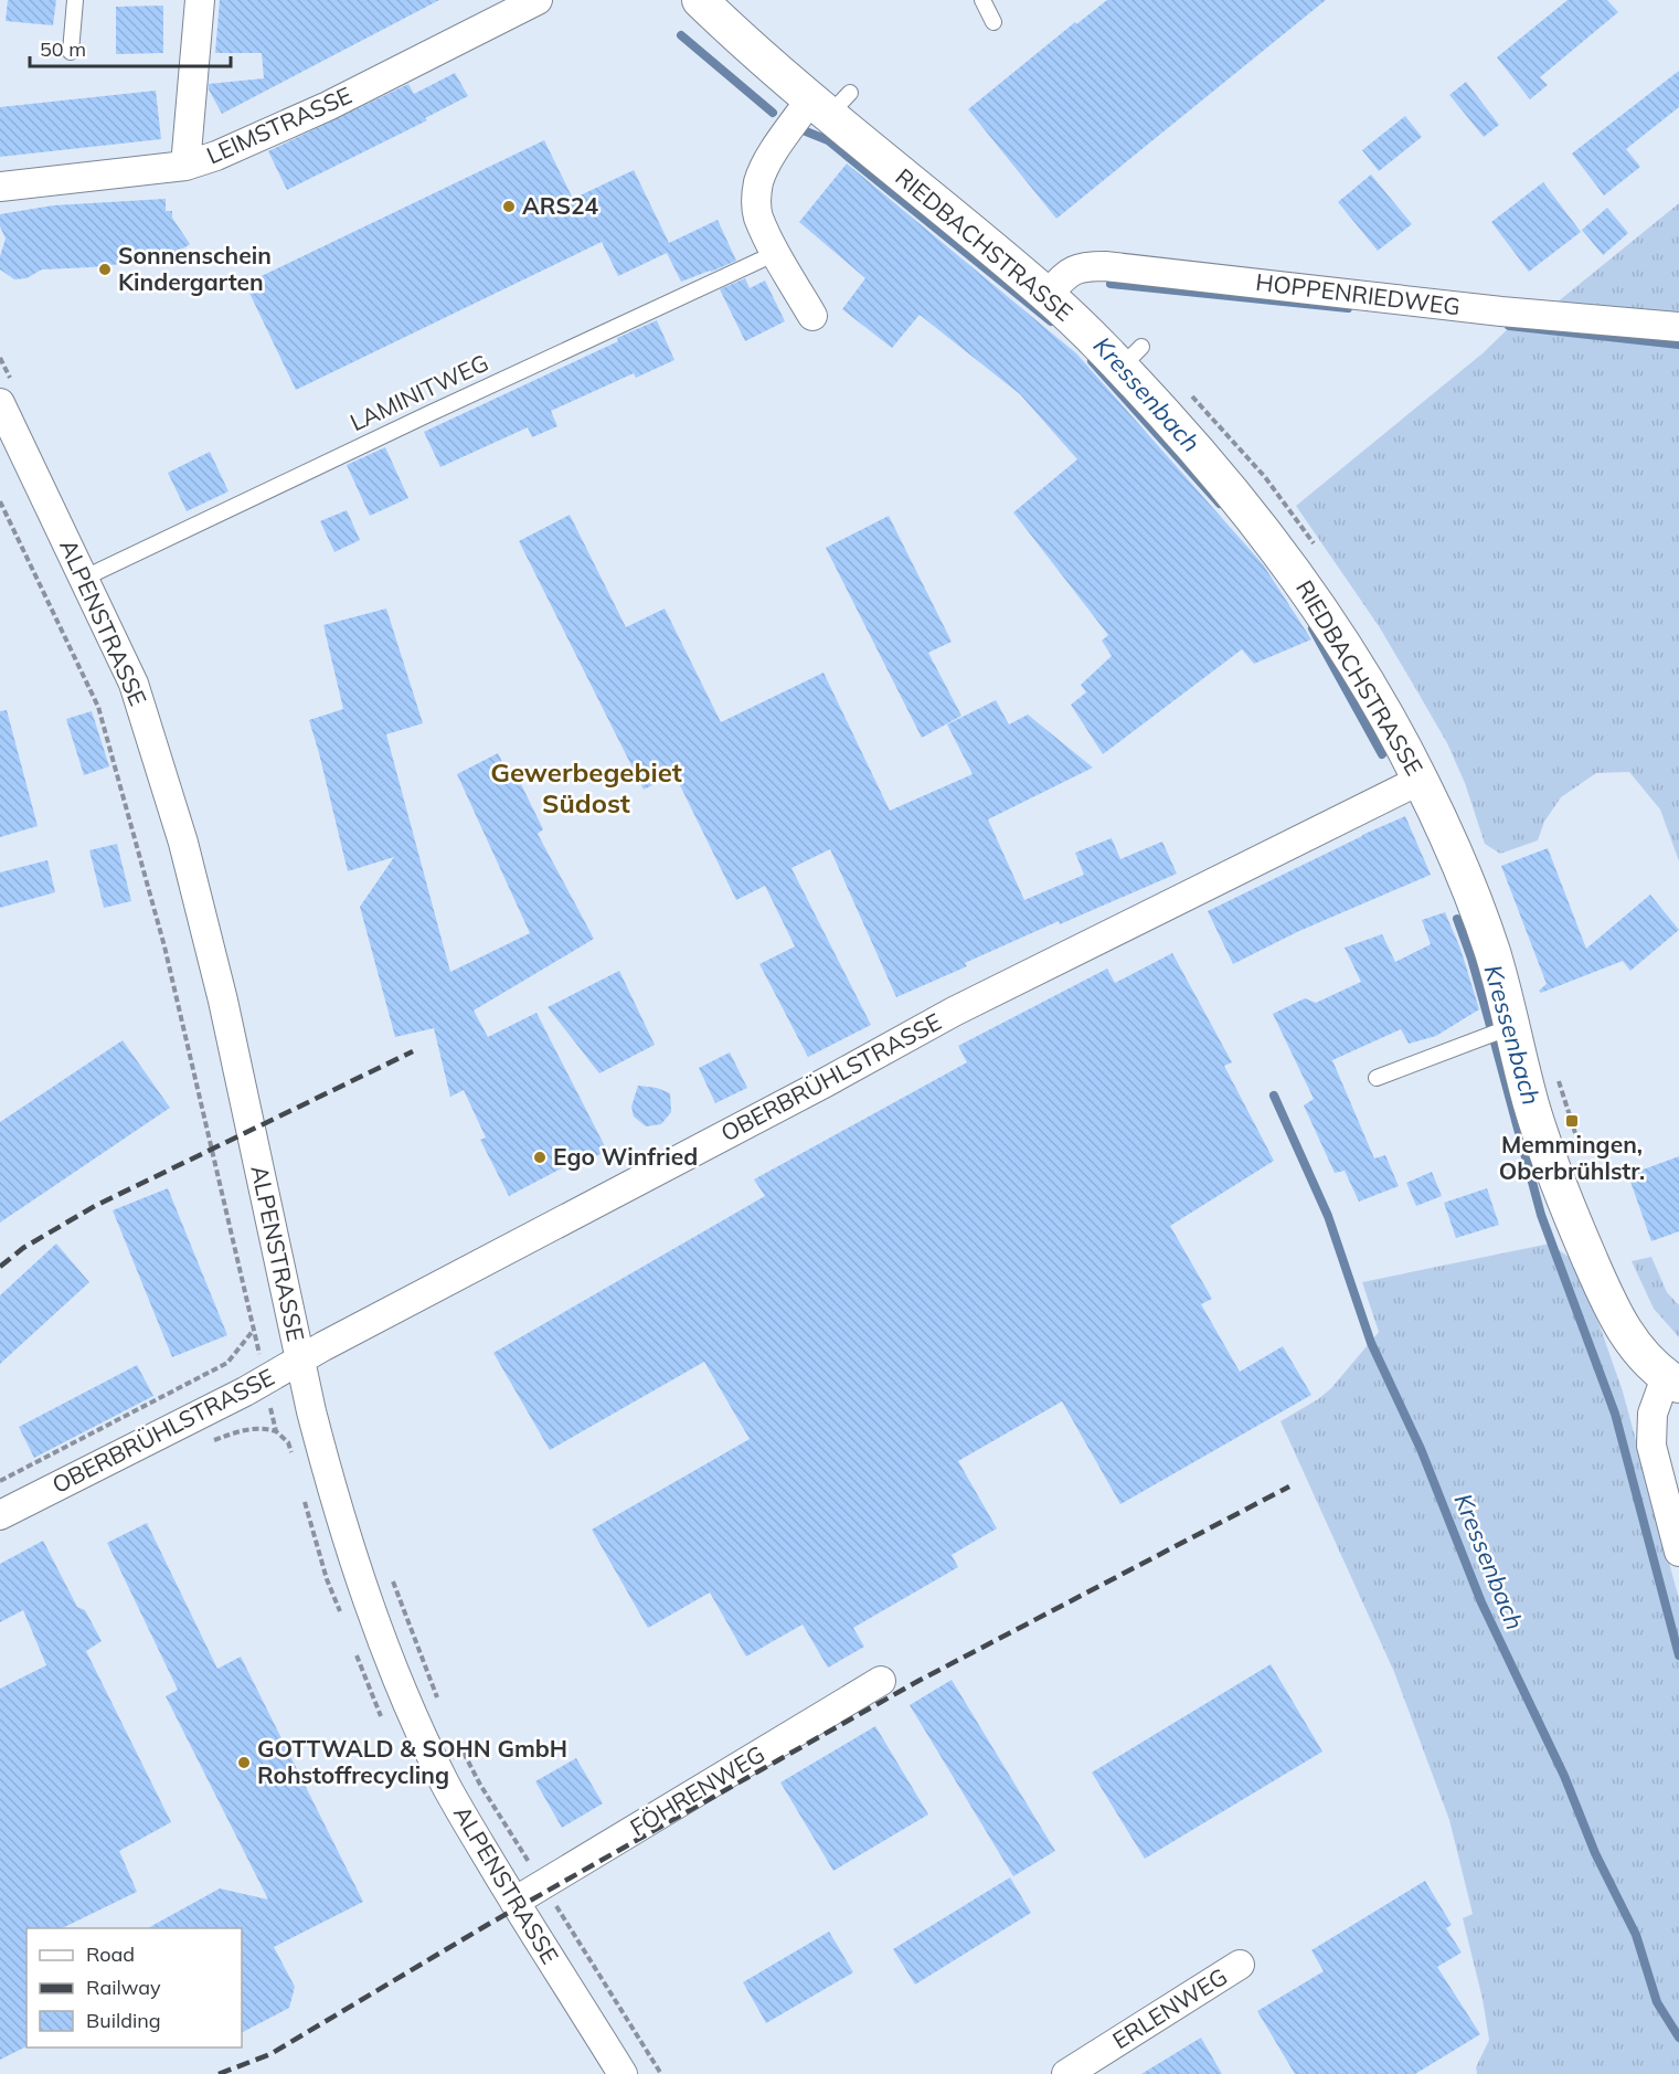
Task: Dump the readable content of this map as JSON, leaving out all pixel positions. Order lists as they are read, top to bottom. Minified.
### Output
{"streets":{"street":["LEIMSTRASSE","RIEDBACHSTRASSE","HOPPENRIEDWEG","ALPENSTRASSE","OBERBRÜHLSTRASSE","FÖHRENWEG","ERLENWEG"],"lane":["LAMINITWEG"]},"crossings":[["RIEDBACHSTRASSE","HOPPENRIEDWEG"],["RIEDBACHSTRASSE","OBERBRÜHLSTRASSE"],["LAMINITWEG","ALPENSTRASSE"],["ALPENSTRASSE","OBERBRÜHLSTRASSE"],["ALPENSTRASSE","FÖHRENWEG"]],"districts":["Gewerbegebiet Südost"],"water":["Kressenbach"],"places":{"other":["ARS24","Sonnenschein Kindergarten","Ego Winfried","GOTTWALD & SOHN GmbH Rohstoffrecycling"],"transit":["Memmingen, Oberbrühlstr."]},"legend":["Road","Railway","Building"],"scale_bar":"50 m"}
